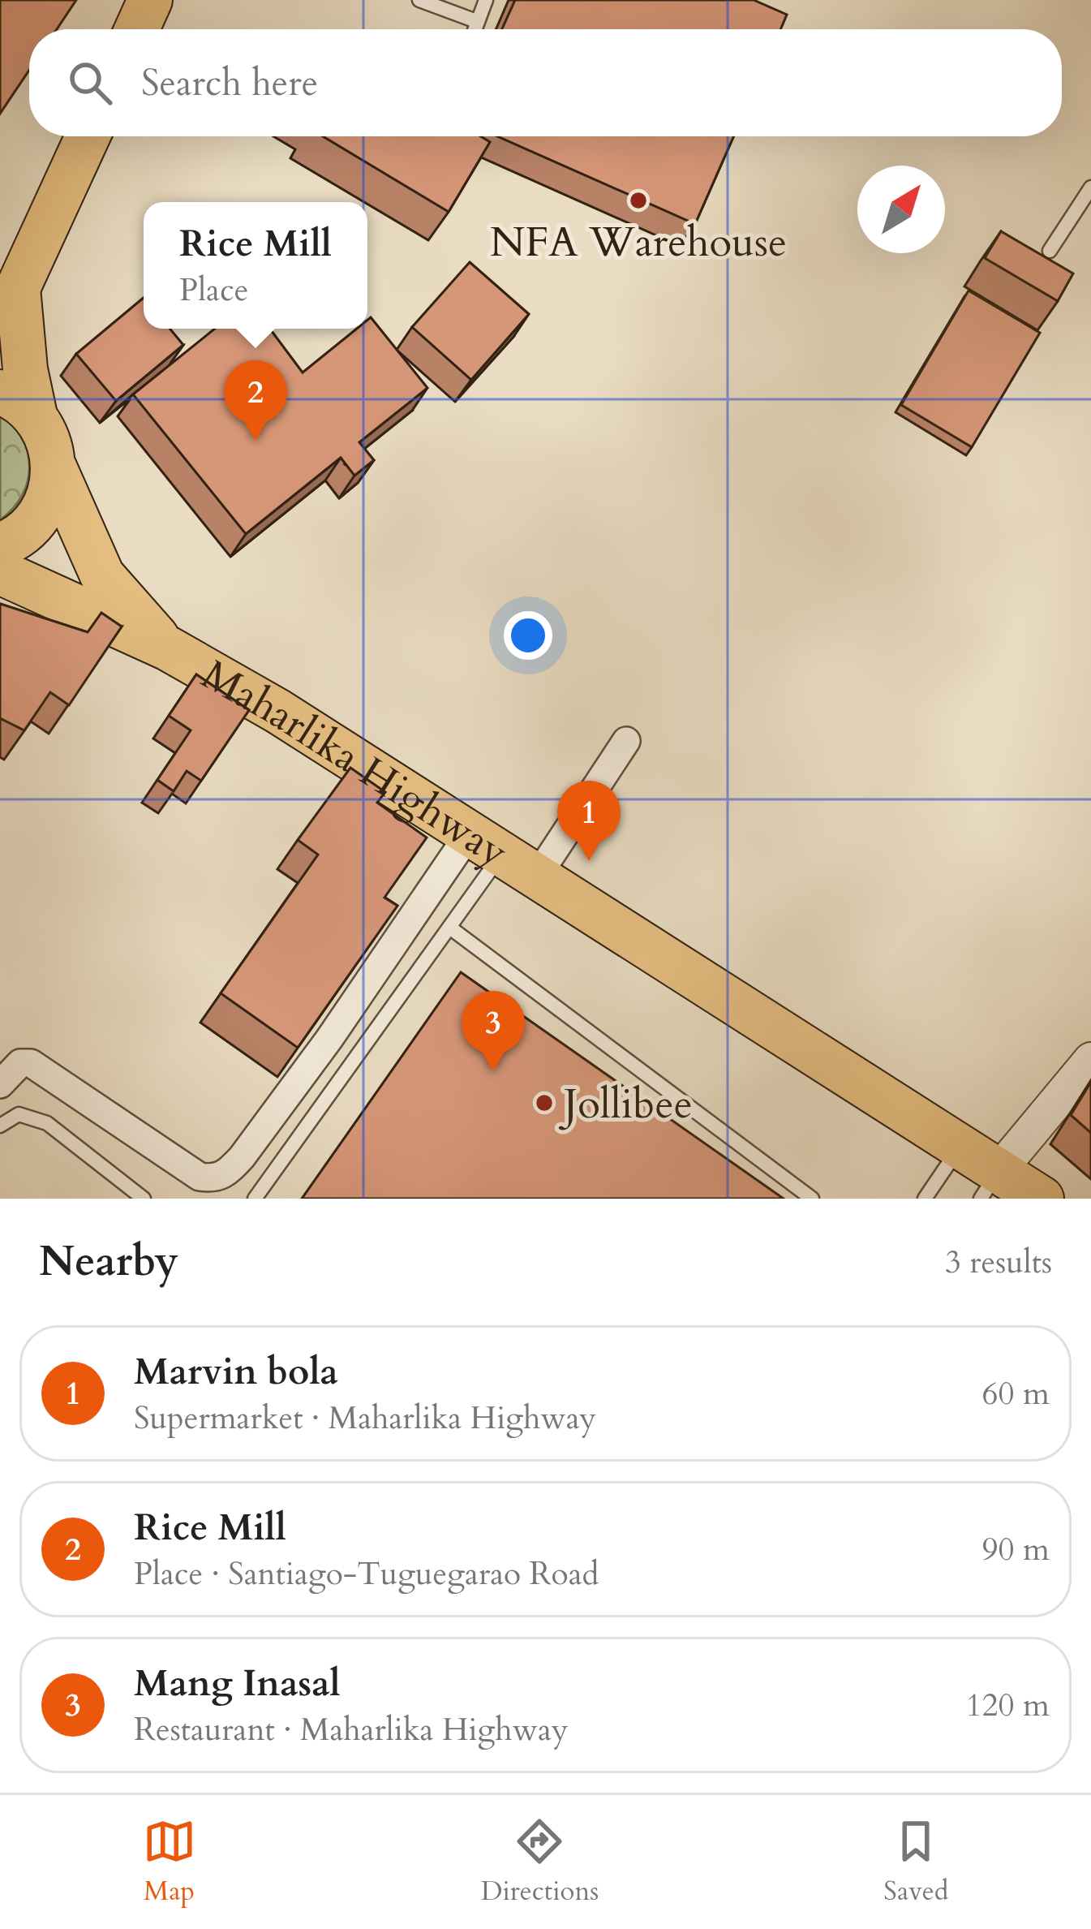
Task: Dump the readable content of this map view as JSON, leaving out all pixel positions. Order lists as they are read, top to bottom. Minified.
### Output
{"streets":{"main road":["Maharlika Highway"]},"places":["NFA Warehouse","Jollibee"],"north":"top right","page":{"search":"Search here","popup":["Rice Mill","Place"],"pins":["2","1","3"],"heading":["Nearby","3 results"],"list":[{"mark":"1","name":"Marvin bola","note":"Supermarket · Maharlika Highway","value":"60 m"},{"mark":"2","name":"Rice Mill","note":"Place · Santiago-Tuguegarao Road","value":"90 m"},{"mark":"3","name":"Mang Inasal","note":"Restaurant · Maharlika Highway","value":"120 m"}],"nav":["Map","Directions","Saved"]}}
